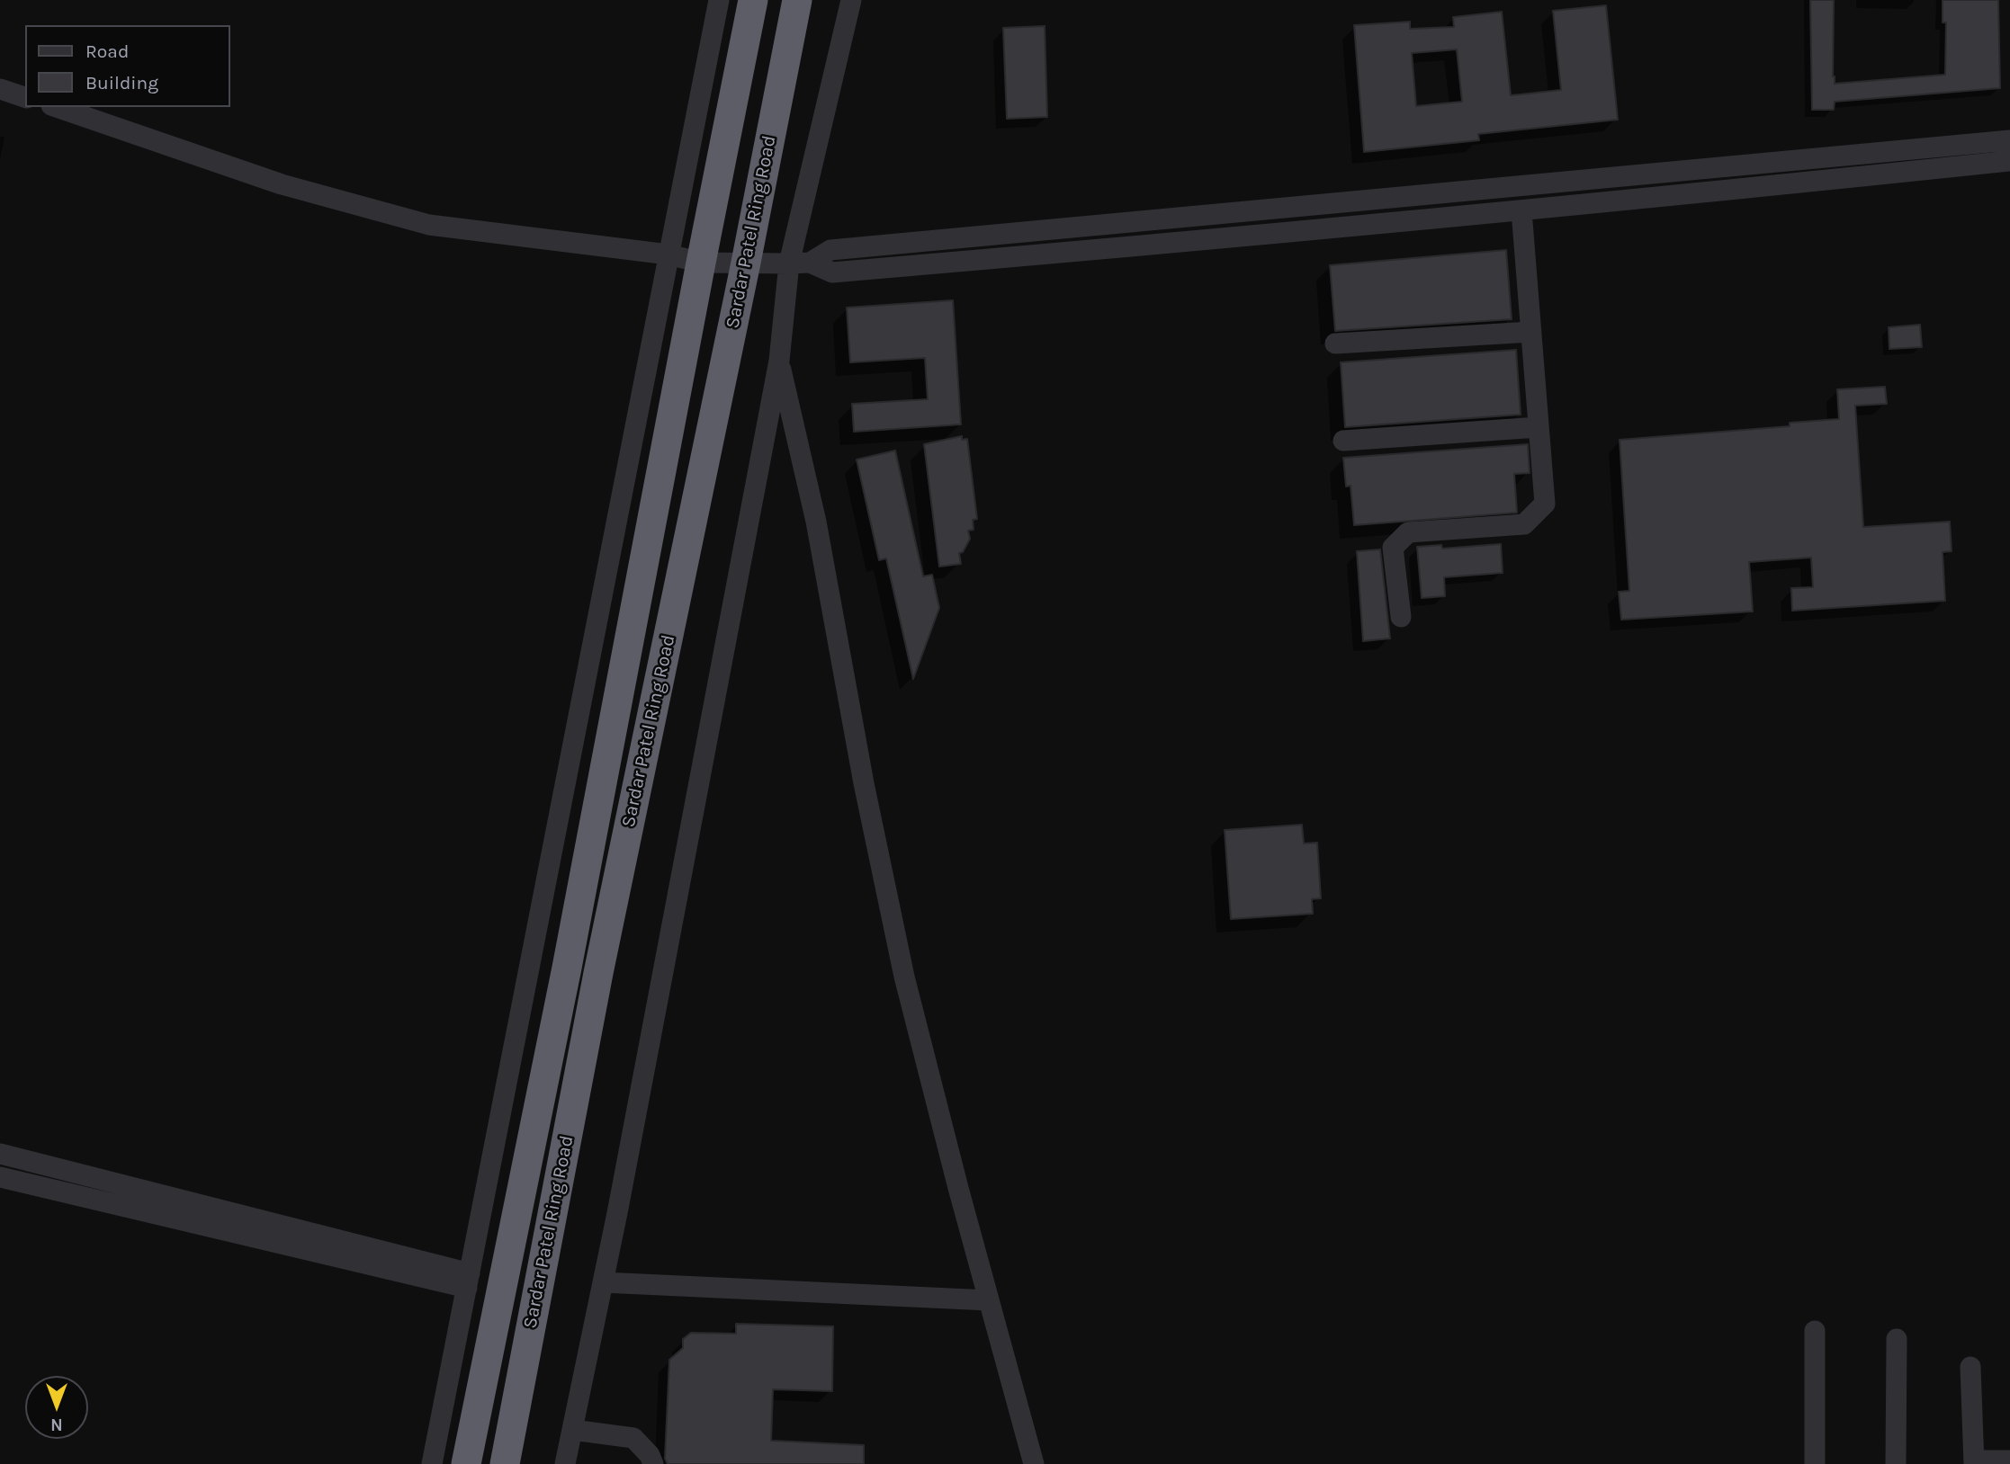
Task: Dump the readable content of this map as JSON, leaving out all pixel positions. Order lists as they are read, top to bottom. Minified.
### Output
{"streets":{"highway":["Sardar Patel Ring Road"]},"legend":["Road","Building"],"north":"bottom"}
